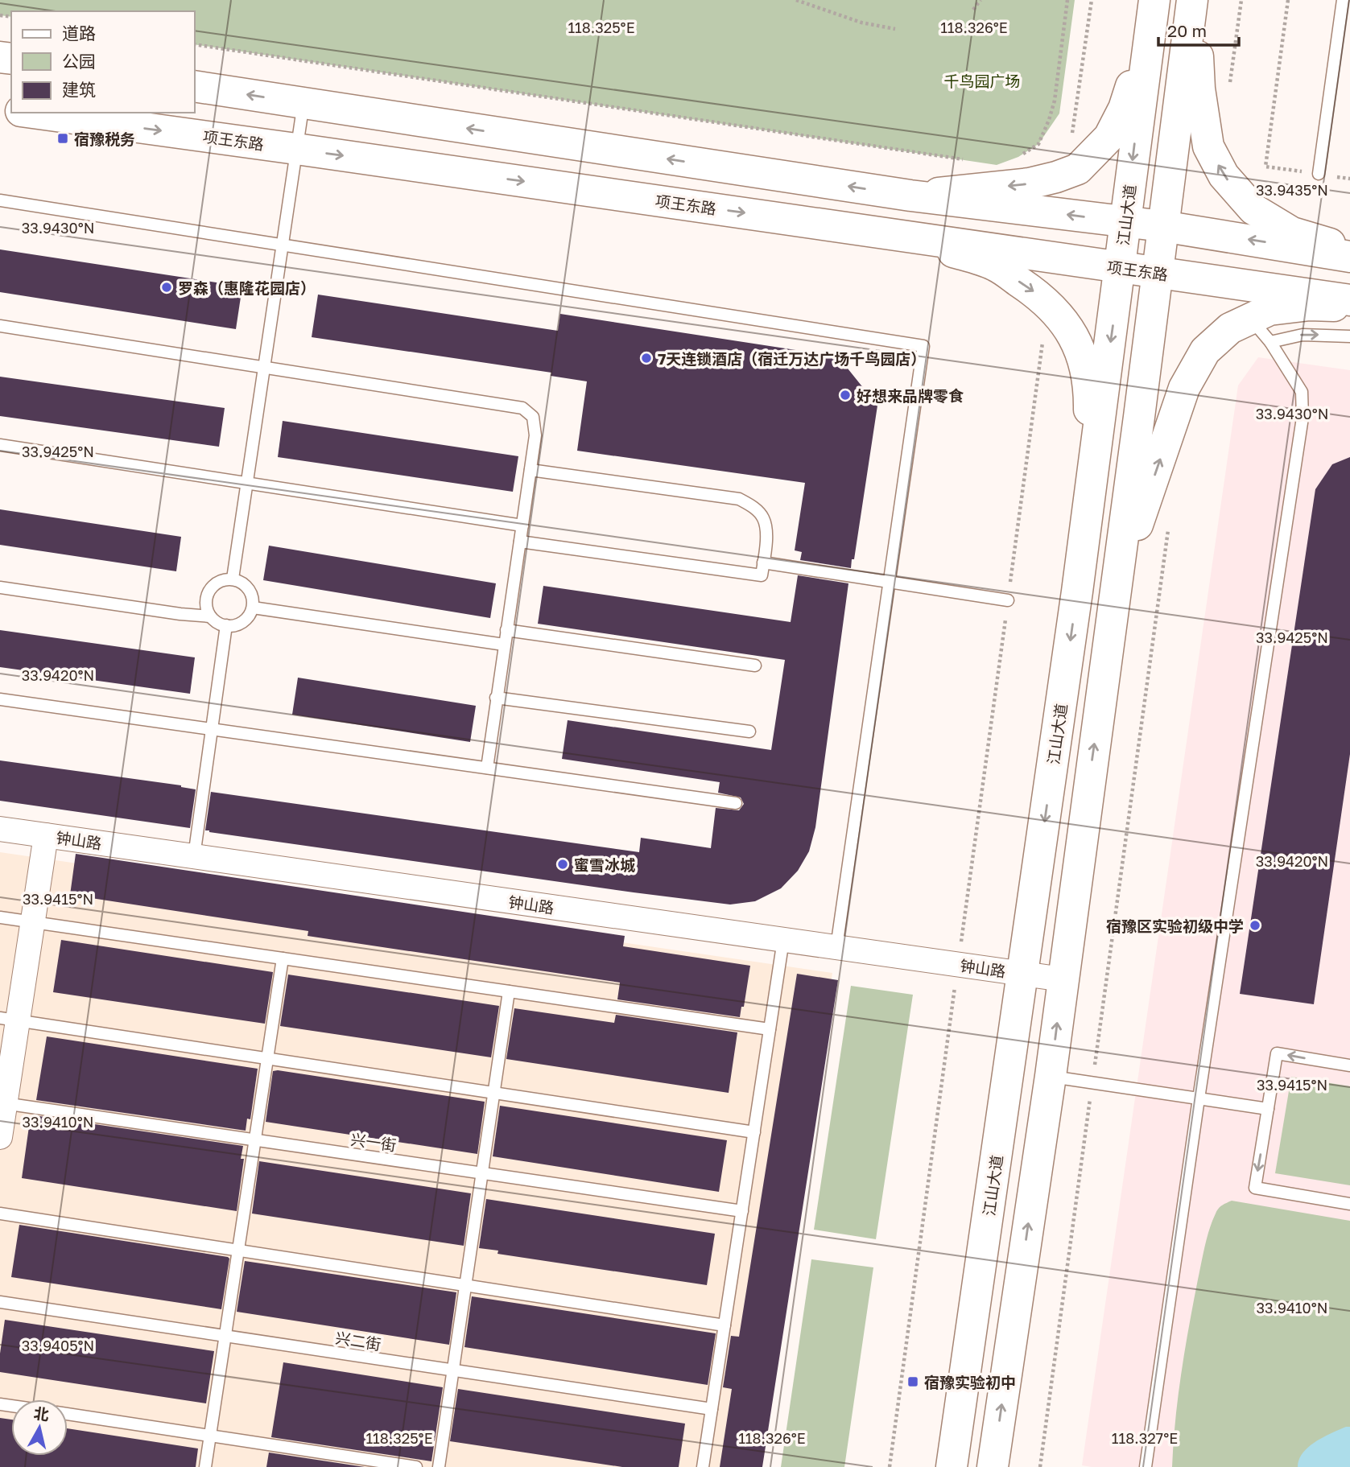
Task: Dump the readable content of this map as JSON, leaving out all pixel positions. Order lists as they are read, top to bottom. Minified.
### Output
{"streets":{"main road":["项王东路","江山大道"],"street":["钟山路"],"lane":["兴一街","兴二街"]},"crossings":[["项王东路","江山大道"],["江山大道","钟山路"]],"parks":["千鸟园广场"],"places":{"transit":["宿豫税务","宿豫实验初中"],"other":["罗森（惠隆花园店）","7天连锁酒店（宿迁万达广场千鸟园店）","好想来品牌零食","蜜雪冰城","宿豫区实验初级中学"]},"legend":["道路","公园","建筑"],"scale_bar":"20 m","north":"top","coordinates":["118.325°E","118.326°E","33.9435°N","33.9430°N","33.9425°N","33.9420°N","33.9415°N","33.9410°N","33.9405°N","118.327°E"]}
